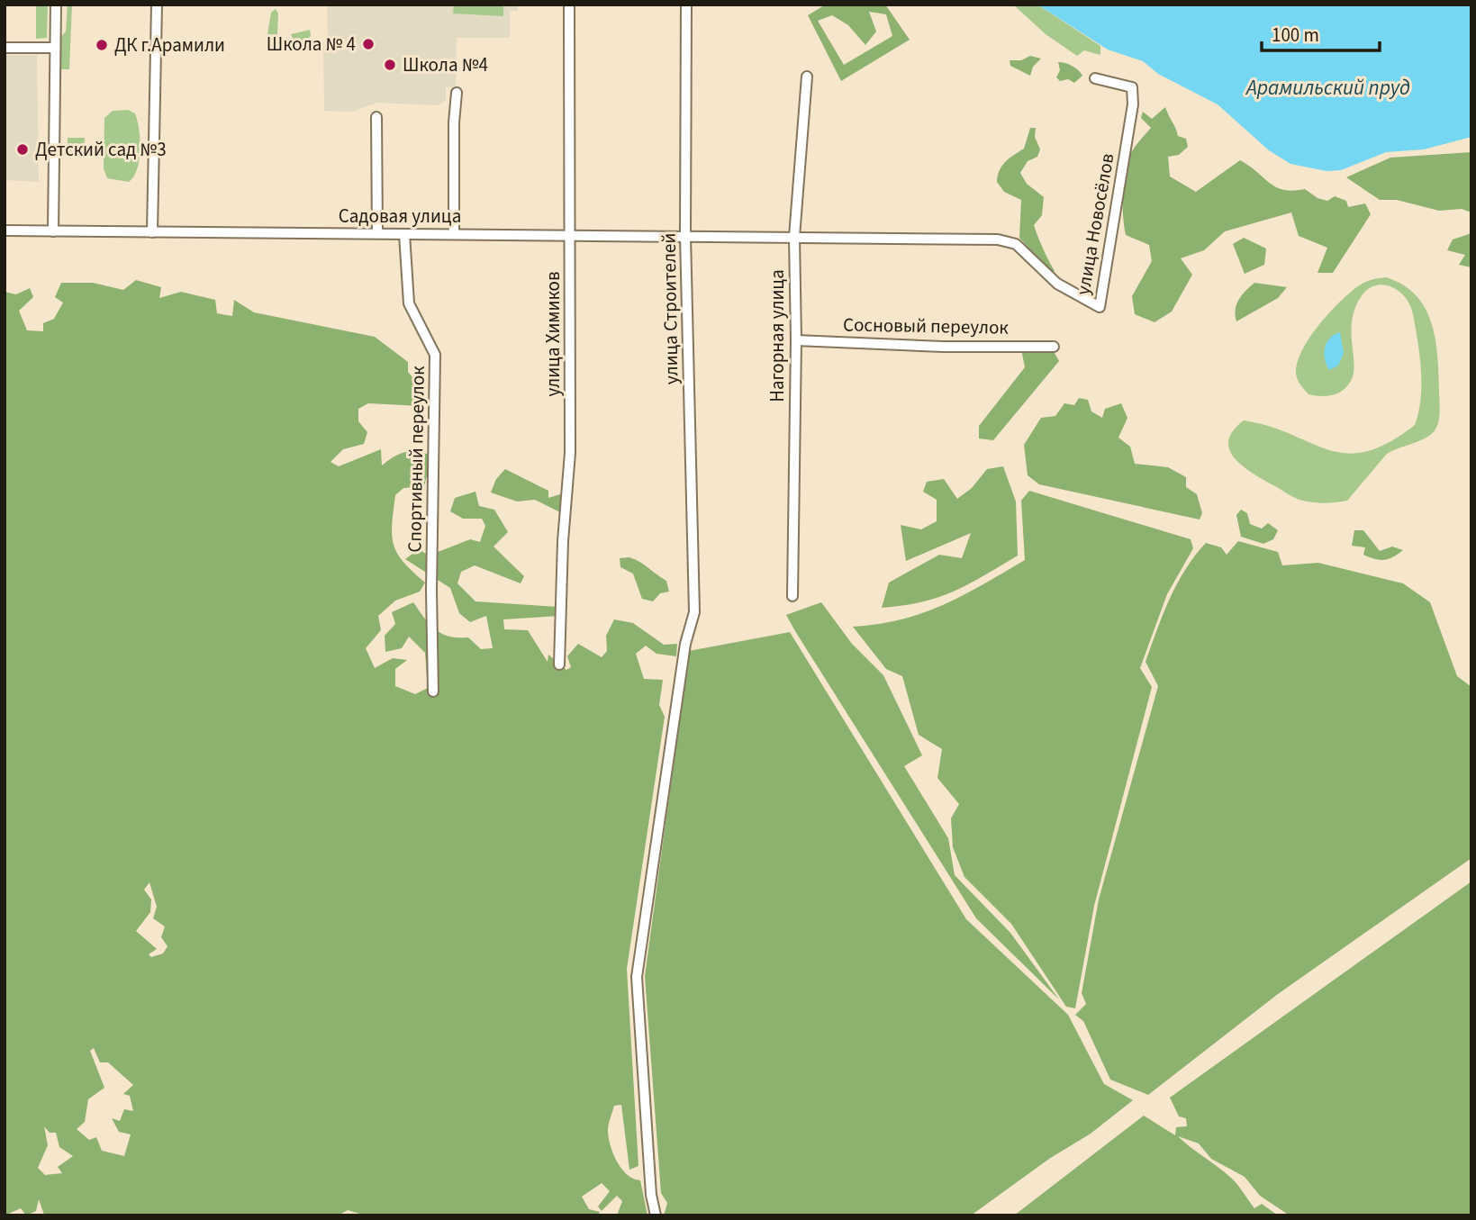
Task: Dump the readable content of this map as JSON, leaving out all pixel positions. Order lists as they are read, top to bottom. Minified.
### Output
{"streets":{"street":["Садовая улица","улица Новосёлов","улица Строителей","Сосновый переулок","улица Химиков","Нагорная улица","Спортивный переулок"]},"crossings":[["Садовая улица","улица Новосёлов"],["Садовая улица","улица Строителей"],["Садовая улица","улица Химиков"],["Садовая улица","Нагорная улица"],["Садовая улица","Спортивный переулок"],["улица Новосёлов","Нагорная улица"],["Сосновый переулок","Нагорная улица"]],"water":["Арамильский пруд"],"places":["Школа № 4","ДК г.Арамили","Школа №4","Детский сад №3"],"scale_bar":"100 m"}
